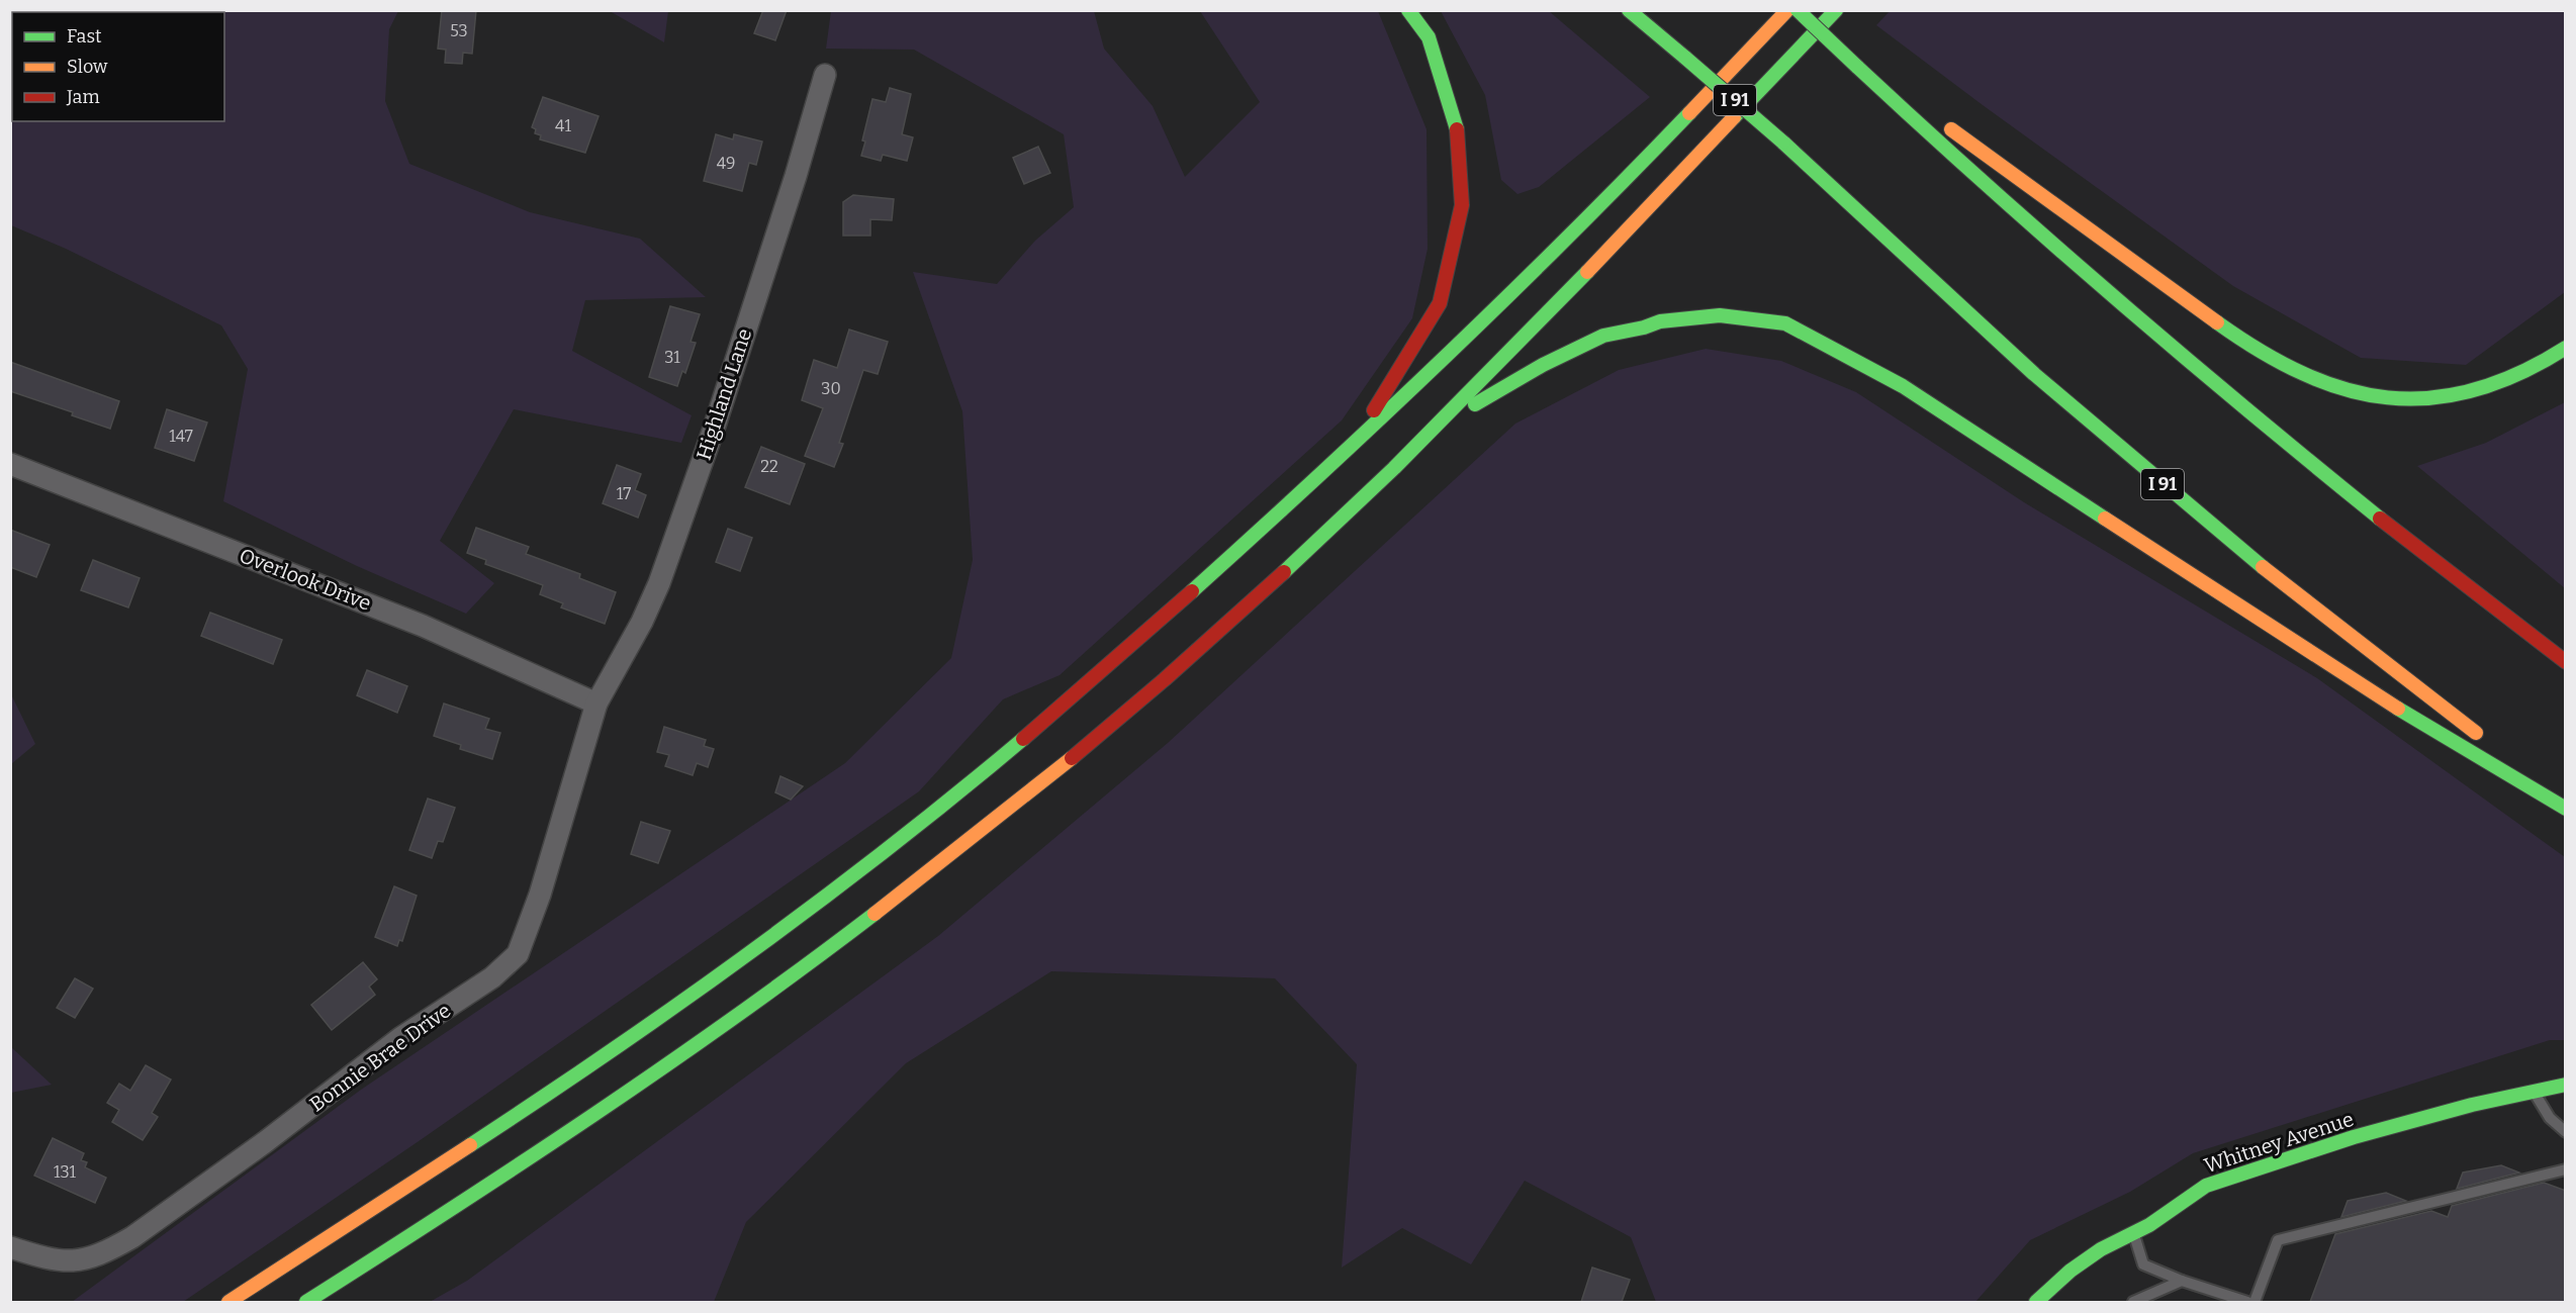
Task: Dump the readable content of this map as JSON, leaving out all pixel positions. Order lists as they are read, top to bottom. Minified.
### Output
{"streets":{"main road":["I 91","Whitney Avenue"],"street":["Highland Lane","Overlook Drive","Bonnie Brae Drive"]},"crossings":[["Highland Lane","Overlook Drive"],["Highland Lane","Bonnie Brae Drive"],["Overlook Drive","Bonnie Brae Drive"]],"house_numbers":["53","41","49","31","30","147","22","17","131"],"legend":["Fast","Slow","Jam"]}
